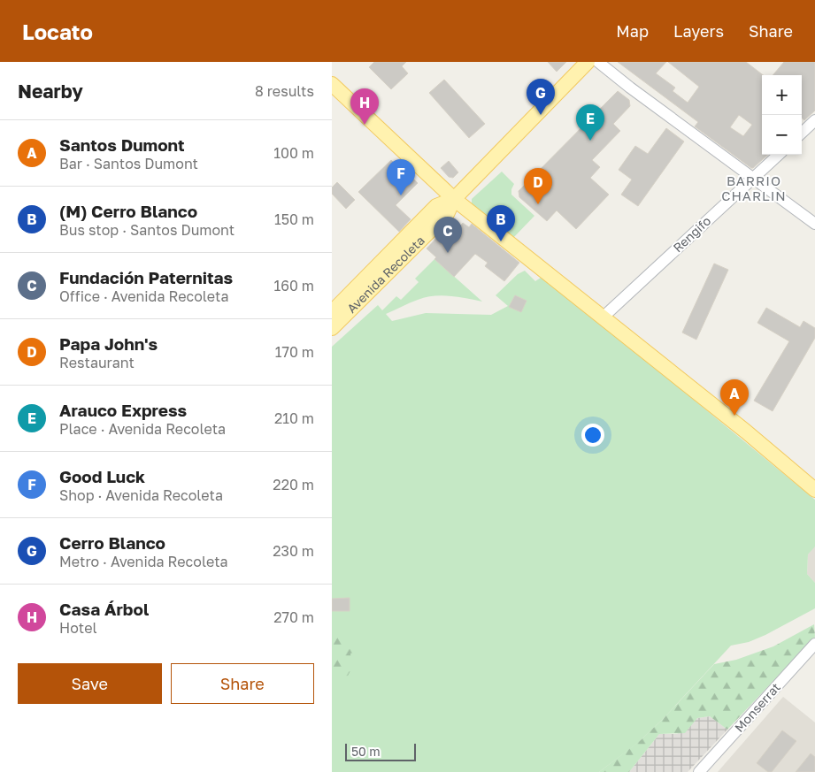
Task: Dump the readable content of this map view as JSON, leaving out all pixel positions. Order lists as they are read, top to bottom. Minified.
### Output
{"streets":{"main road":["Avenida Recoleta"],"street":["Rengifo","Monserrat"]},"districts":["BARRIO CHARLIN"],"scale_bar":"50 m","page":{"header":"Locato","nav":["Map","Layers","Share"],"heading":["Nearby","8 results"],"map_buttons":["+","−"],"pins":["G","H","E","F","D","B","C","A"],"list":[{"mark":"A","name":"Santos Dumont","note":"Bar · Santos Dumont","value":"100 m"},{"mark":"B","name":"(M) Cerro Blanco","note":"Bus stop · Santos Dumont","value":"150 m"},{"mark":"C","name":"Fundación Paternitas","note":"Office · Avenida Recoleta","value":"160 m"},{"mark":"D","name":"Papa John's","note":"Restaurant","value":"170 m"},{"mark":"E","name":"Arauco Express","note":"Place · Avenida Recoleta","value":"210 m"},{"mark":"F","name":"Good Luck","note":"Shop · Avenida Recoleta","value":"220 m"},{"mark":"G","name":"Cerro Blanco","note":"Metro · Avenida Recoleta","value":"230 m"},{"mark":"H","name":"Casa Árbol","note":"Hotel","value":"270 m"}],"buttons":["Save","Share"],"scale":"50 m"}}
